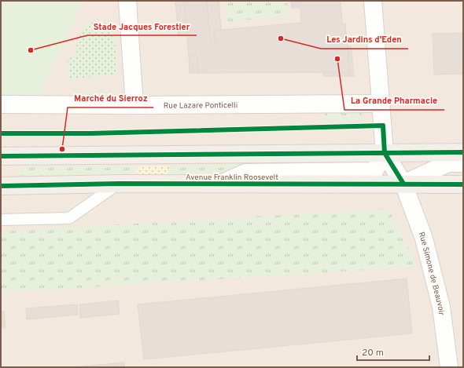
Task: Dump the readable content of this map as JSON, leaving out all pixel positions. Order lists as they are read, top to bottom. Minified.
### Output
{"streets":{"main road":["Avenue Franklin Roosevelt"],"street":["Rue Lazare Ponticelli","Rue Simone de Beauvoir"]},"crossings":[["Avenue Franklin Roosevelt","Rue Simone de Beauvoir"]],"places":["Les Jardins d'Eden","Stade Jacques Forestier","La Grande Pharmacie","Marché du Sierroz"],"scale_bar":"20 m"}
